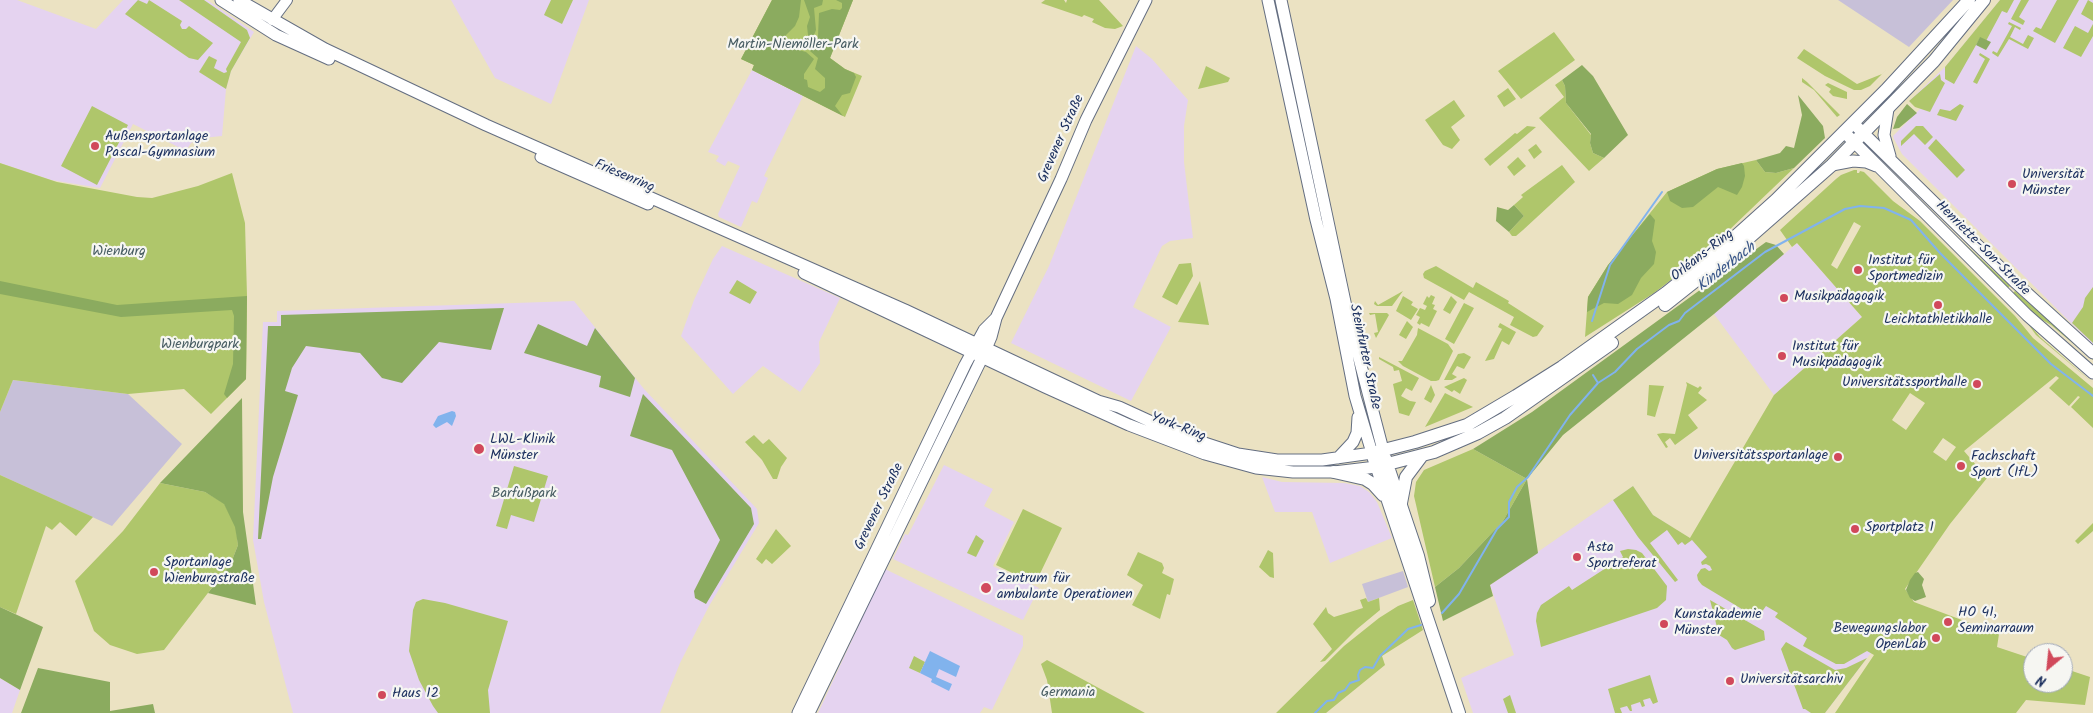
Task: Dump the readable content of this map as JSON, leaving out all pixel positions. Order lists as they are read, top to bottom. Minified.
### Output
{"streets":{"main road":["Grevener Straße","Friesenring","Henriette-Son-Straße","Orléans-Ring","Steinfurter Straße","York-Ring"]},"crossings":[["Grevener Straße","Friesenring"],["Grevener Straße","York-Ring"],["Friesenring","York-Ring"],["Henriette-Son-Straße","Orléans-Ring"],["Orléans-Ring","Steinfurter Straße"],["Orléans-Ring","York-Ring"],["Steinfurter Straße","York-Ring"]],"water":["Kinderbach"],"parks":["Martin-Niemöller-Park","Wienburg","Wienburgpark","Barfußpark","Germania"],"places":["Außensportanlage Pascal-Gymnasium","Universität Münster","Institut für Sportmedizin","Musikpädagogik","Leichtathletikhalle","Institut für Musikpädagogik","Universitätssporthalle","LWL-Klinik Münster","Universitätssportanlage","Fachschaft Sport (IfL)","Sportplatz 1","Asta Sportreferat","Sportanlage Wienburgstraße","Zentrum für ambulante Operationen","HO 41, Seminarraum","Kunstakademie Münster","Bewegungslabor OpenLab","Universitätsarchiv","Haus 12"],"north":"bottom left"}
